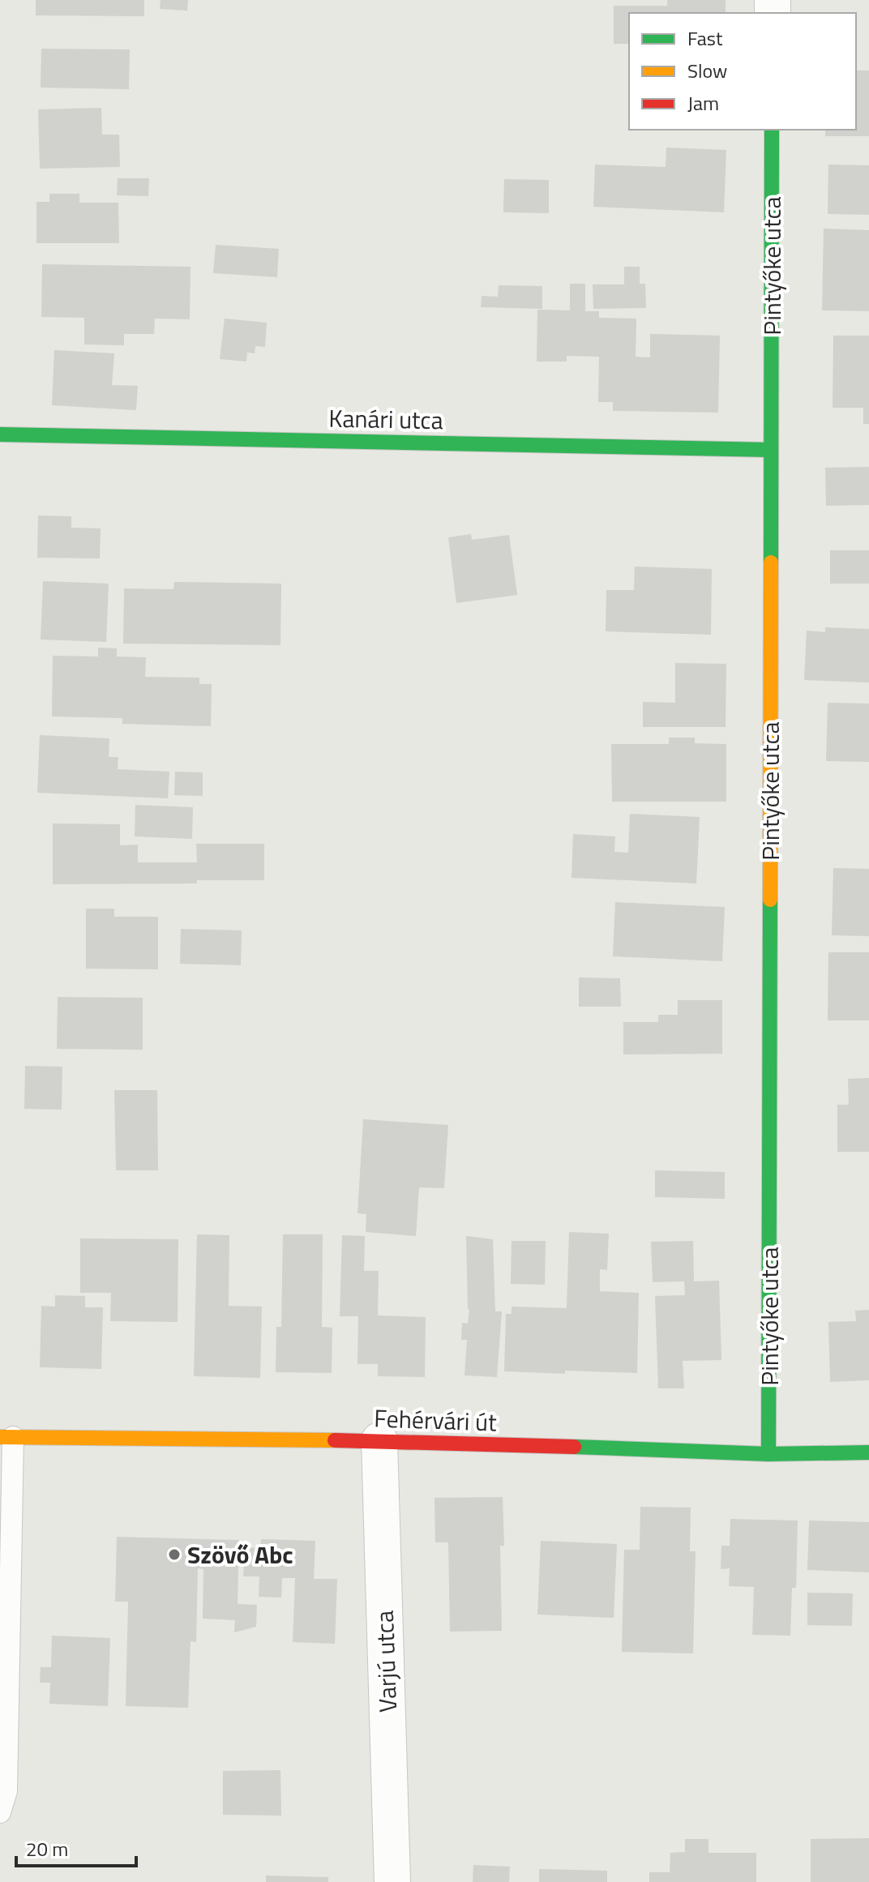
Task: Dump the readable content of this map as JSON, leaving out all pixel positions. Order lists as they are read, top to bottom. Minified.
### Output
{"streets":{"street":["Pintyőke utca","Kanári utca","Fehérvári út","Varjú utca"]},"crossings":[["Pintyőke utca","Kanári utca"],["Pintyőke utca","Fehérvári út"],["Fehérvári út","Varjú utca"]],"places":["Szövő Abc"],"legend":["Fast","Slow","Jam"],"scale_bar":"20 m"}
